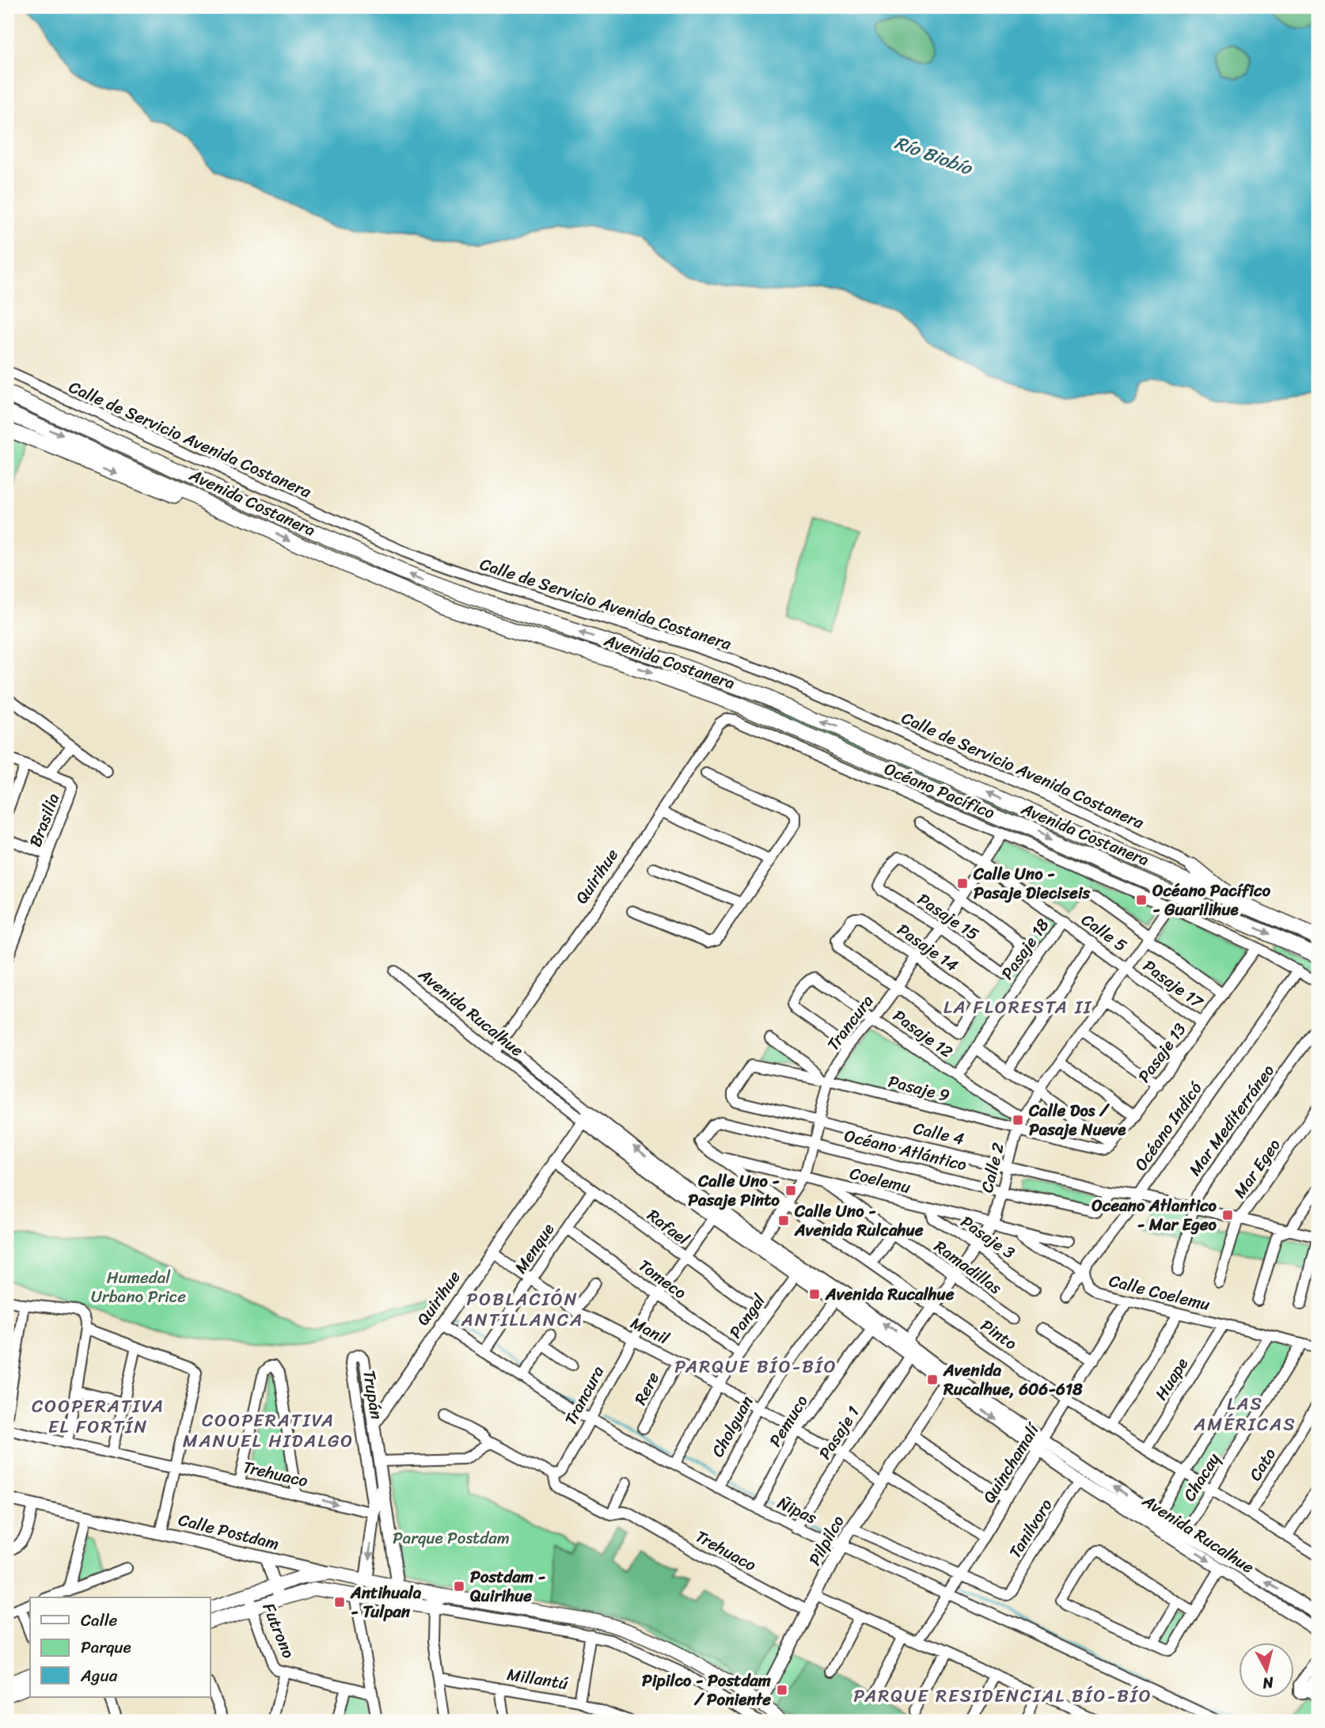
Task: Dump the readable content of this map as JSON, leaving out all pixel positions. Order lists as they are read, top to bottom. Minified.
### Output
{"streets":{"main road":["Avenida Costanera","Calle Postdam"],"street":["Calle de Servicio Avenida Costanera","Océano Pacífico","Brasilia","Quirihue","Pasaje 15","Calle 5","Pasaje 14","Pasaje 18","Pasaje 17","Avenida Rucalhue","Trancura","Pasaje 12","Pasaje 13","Pasaje 9","Mar Mediterráneo","Océano Indicó","Calle 4","Océano Atlántico","Calle 2","Mar Egeo","Coelemu","Rafael","Pasaje 3","Menque","Ramadillas","Tomeco","Calle Coelemu","Pangal","Manil","Pinto","Huape","Rere","Trupán","Pemuco","Cholguan","Pasaje 1","Quinchamalí","Cato","Trehuaco","Chacay","Ñipas","Tanilvoro","Pilpilco","Futrono","Millantú"]},"crossings":[["Océano Pacífico","Quirihue"],["Océano Pacífico","Trancura"],["Océano Pacífico","Pasaje 13"],["Océano Pacífico","Océano Indicó"],["Océano Pacífico","Calle 2"],["Quirihue","Avenida Rucalhue"],["Quirihue","Rafael"],["Quirihue","Manil"],["Quirihue","Trupán"],["Quirihue","Ñipas"],["Pasaje 15","Trancura"],["Calle 5","Pasaje 18"],["Calle 5","Pasaje 17"],["Calle 5","Trancura"],["Calle 5","Calle 2"],["Pasaje 14","Trancura"],["Pasaje 18","Pasaje 12"],["Pasaje 17","Pasaje 13"],["Pasaje 17","Calle 2"],["Avenida Rucalhue","Trancura"],["Avenida Rucalhue","Calle 2"],["Avenida Rucalhue","Pangal"],["Avenida Rucalhue","Pemuco"],["Avenida Rucalhue","Cholguan"],["Avenida Rucalhue","Pasaje 1"],["Avenida Rucalhue","Quinchamalí"],["Avenida Rucalhue","Chacay"],["Avenida Rucalhue","Tanilvoro"],["Avenida Rucalhue","Pilpilco"],["Trancura","Pasaje 12"],["Trancura","Pasaje 9"],["Trancura","Calle 4"],["Trancura","Océano Atlántico"],["Trancura","Coelemu"],["Trancura","Rafael"],["Trancura","Tomeco"],["Trancura","Manil"],["Trancura","Pinto"],["Trancura","Trehuaco"],["Trancura","Ñipas"],["Pasaje 12","Pasaje 9"],["Pasaje 12","Calle 2"],["Pasaje 13","Pasaje 9"],["Pasaje 9","Calle 4"],["Pasaje 9","Calle 2"],["Océano Indicó","Calle 4"],["Océano Indicó","Calle Coelemu"],["Calle 4","Océano Atlántico"],["Calle 4","Calle 2"],["Océano Atlántico","Calle 2"],["Océano Atlántico","Pinto"],["Calle 2","Coelemu"],["Calle 2","Pasaje 3"],["Calle 2","Ramadillas"],["Calle 2","Pinto"],["Coelemu","Pasaje 3"],["Coelemu","Ramadillas"],["Coelemu","Calle Coelemu"],["Coelemu","Pinto"],["Rafael","Menque"],["Rafael","Pangal"],["Menque","Tomeco"],["Menque","Manil"],["Menque","Ñipas"],["Tomeco","Pangal"],["Calle Coelemu","Huape"],["Calle Coelemu","Quinchamalí"],["Calle Coelemu","Chacay"],["Pangal","Manil"],["Pangal","Ñipas"],["Manil","Rere"],["Manil","Pemuco"],["Manil","Cholguan"],["Manil","Pasaje 1"],["Manil","Quinchamalí"],["Manil","Pilpilco"],["Pinto","Huape"],["Pinto","Quinchamalí"],["Pinto","Cato"],["Pinto","Chacay"],["Trupán","Trehuaco"],["Trupán","Calle Postdam"],["Pemuco","Ñipas"],["Cholguan","Ñipas"],["Pasaje 1","Ñipas"],["Quinchamalí","Ñipas"],["Quinchamalí","Tanilvoro"],["Trehuaco","Pilpilco"],["Ñipas","Pilpilco"],["Calle Postdam","Pilpilco"]],"districts":["LA FLORESTA II","POBLACIÓN ANTILLANCA","PARQUE BÍO-BÍO","LAS AMÉRICAS","COOPERATIVA EL FORTÍN","COOPERATIVA MANUEL HIDALGO","PARQUE RESIDENCIAL BÍO-BÍO"],"water":["Río Biobío"],"parks":["Humedal Urbano Price","Parque Postdam"],"places":{"transit":["Calle Uno - Pasaje Dieciseis","Océano Pacífico - Guarilihue","Calle Dos / Pasaje Nueve","Calle Uno - Pasaje Pinto","Oceano Atlantico - Mar Egeo","Calle Uno - Avenida Rulcahue","Avenida Rucalhue","Avenida Rucalhue, 606-618","Postdam - Quirihue","Antihuala - Tulpan","Pipilco - Postdam / Poniente"]},"legend":["Calle","Parque","Agua"],"north":"bottom"}
